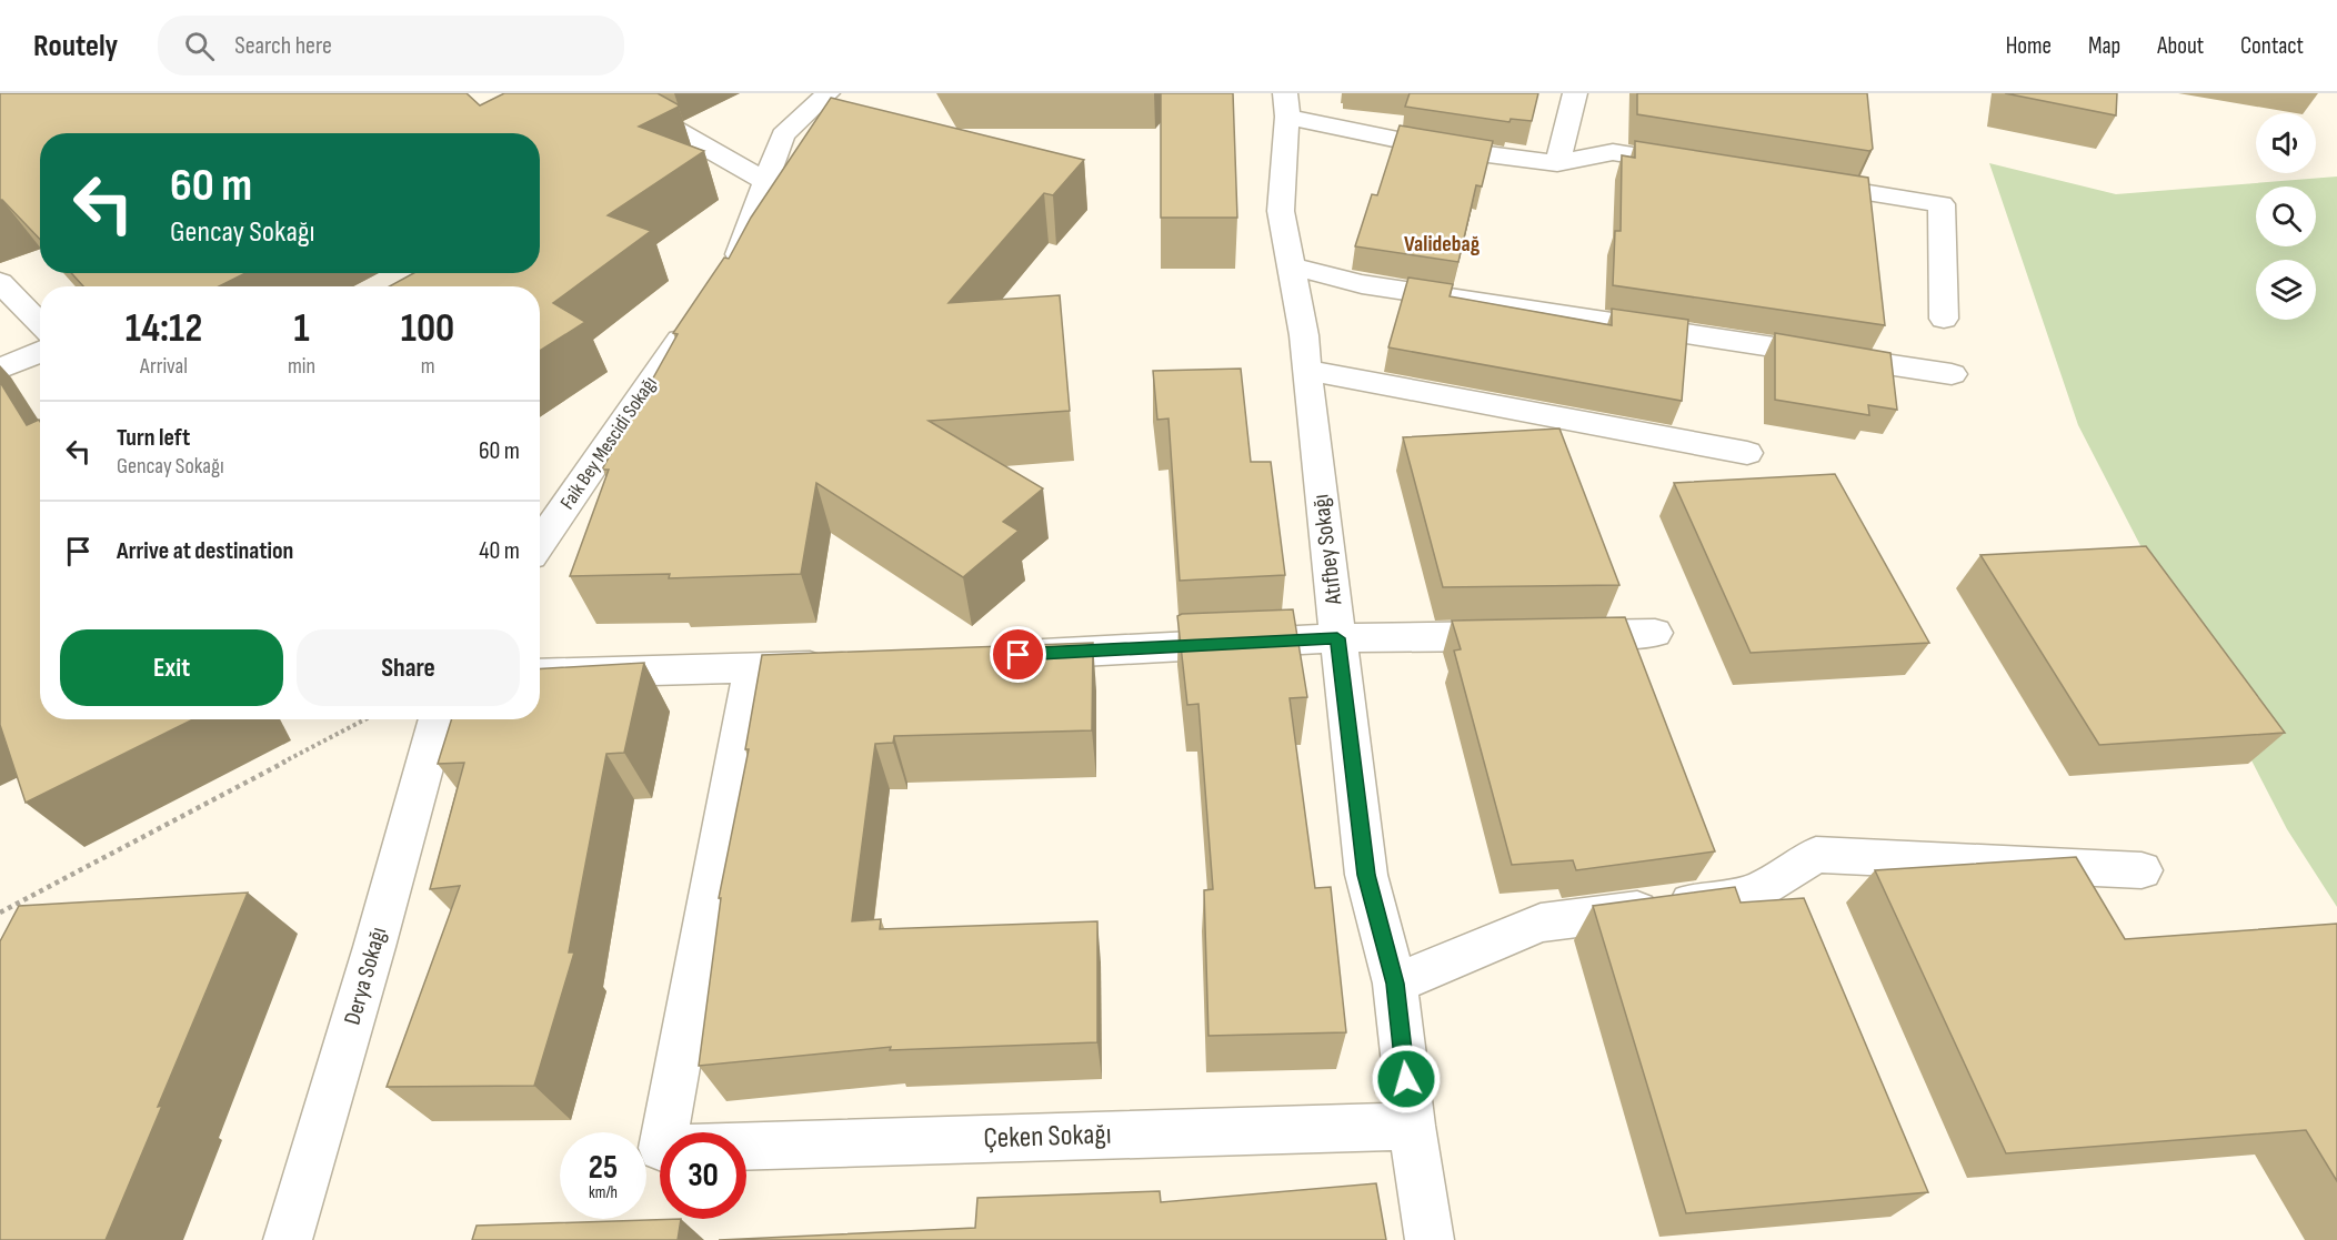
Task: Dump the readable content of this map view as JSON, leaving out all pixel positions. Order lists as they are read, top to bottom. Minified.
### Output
{"streets":{"street":["Faik Bey Mescidi Sokağı","Atıfbey Sokağı","Derya Sokağı","Çeken Sokağı"]},"crossings":[["Atıfbey Sokağı","Çeken Sokağı"]],"districts":["Validebağ"],"page":{"header":"Routely","search":"Search here","nav":["Home","Map","About","Contact"],"turn":["60 m","Gencay Sokağı"],"eta":["14:12","Arrival","1","min","100","m"],"list":[{"name":"Turn left","note":"Gencay Sokağı","value":"60 m"},{"name":"Arrive at destination","value":"40 m"}],"buttons":["Exit","Share"],"speed":"25 km/h","limit":"30"}}
